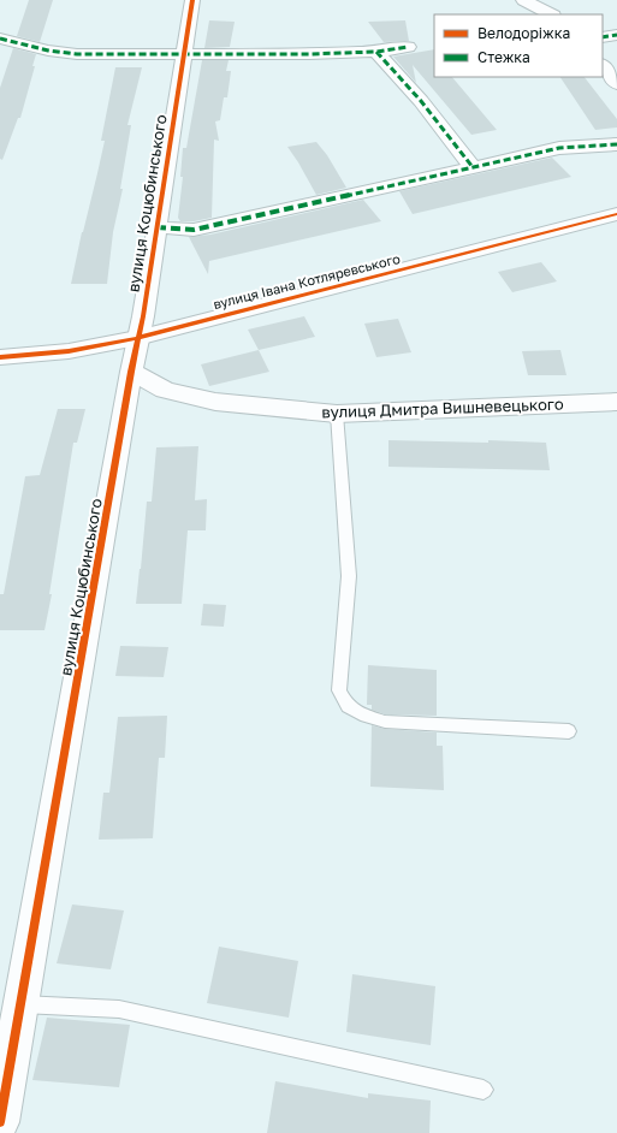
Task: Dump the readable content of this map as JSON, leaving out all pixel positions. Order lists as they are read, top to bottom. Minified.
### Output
{"streets":{"street":["вулиця Коцюбинського","вулиця Івана Котляревського","вулиця Дмитра Вишневецького"]},"crossings":[["вулиця Коцюбинського","вулиця Івана Котляревського"],["вулиця Коцюбинського","вулиця Дмитра Вишневецького"]],"legend":["Велодоріжка","Стежка"]}
